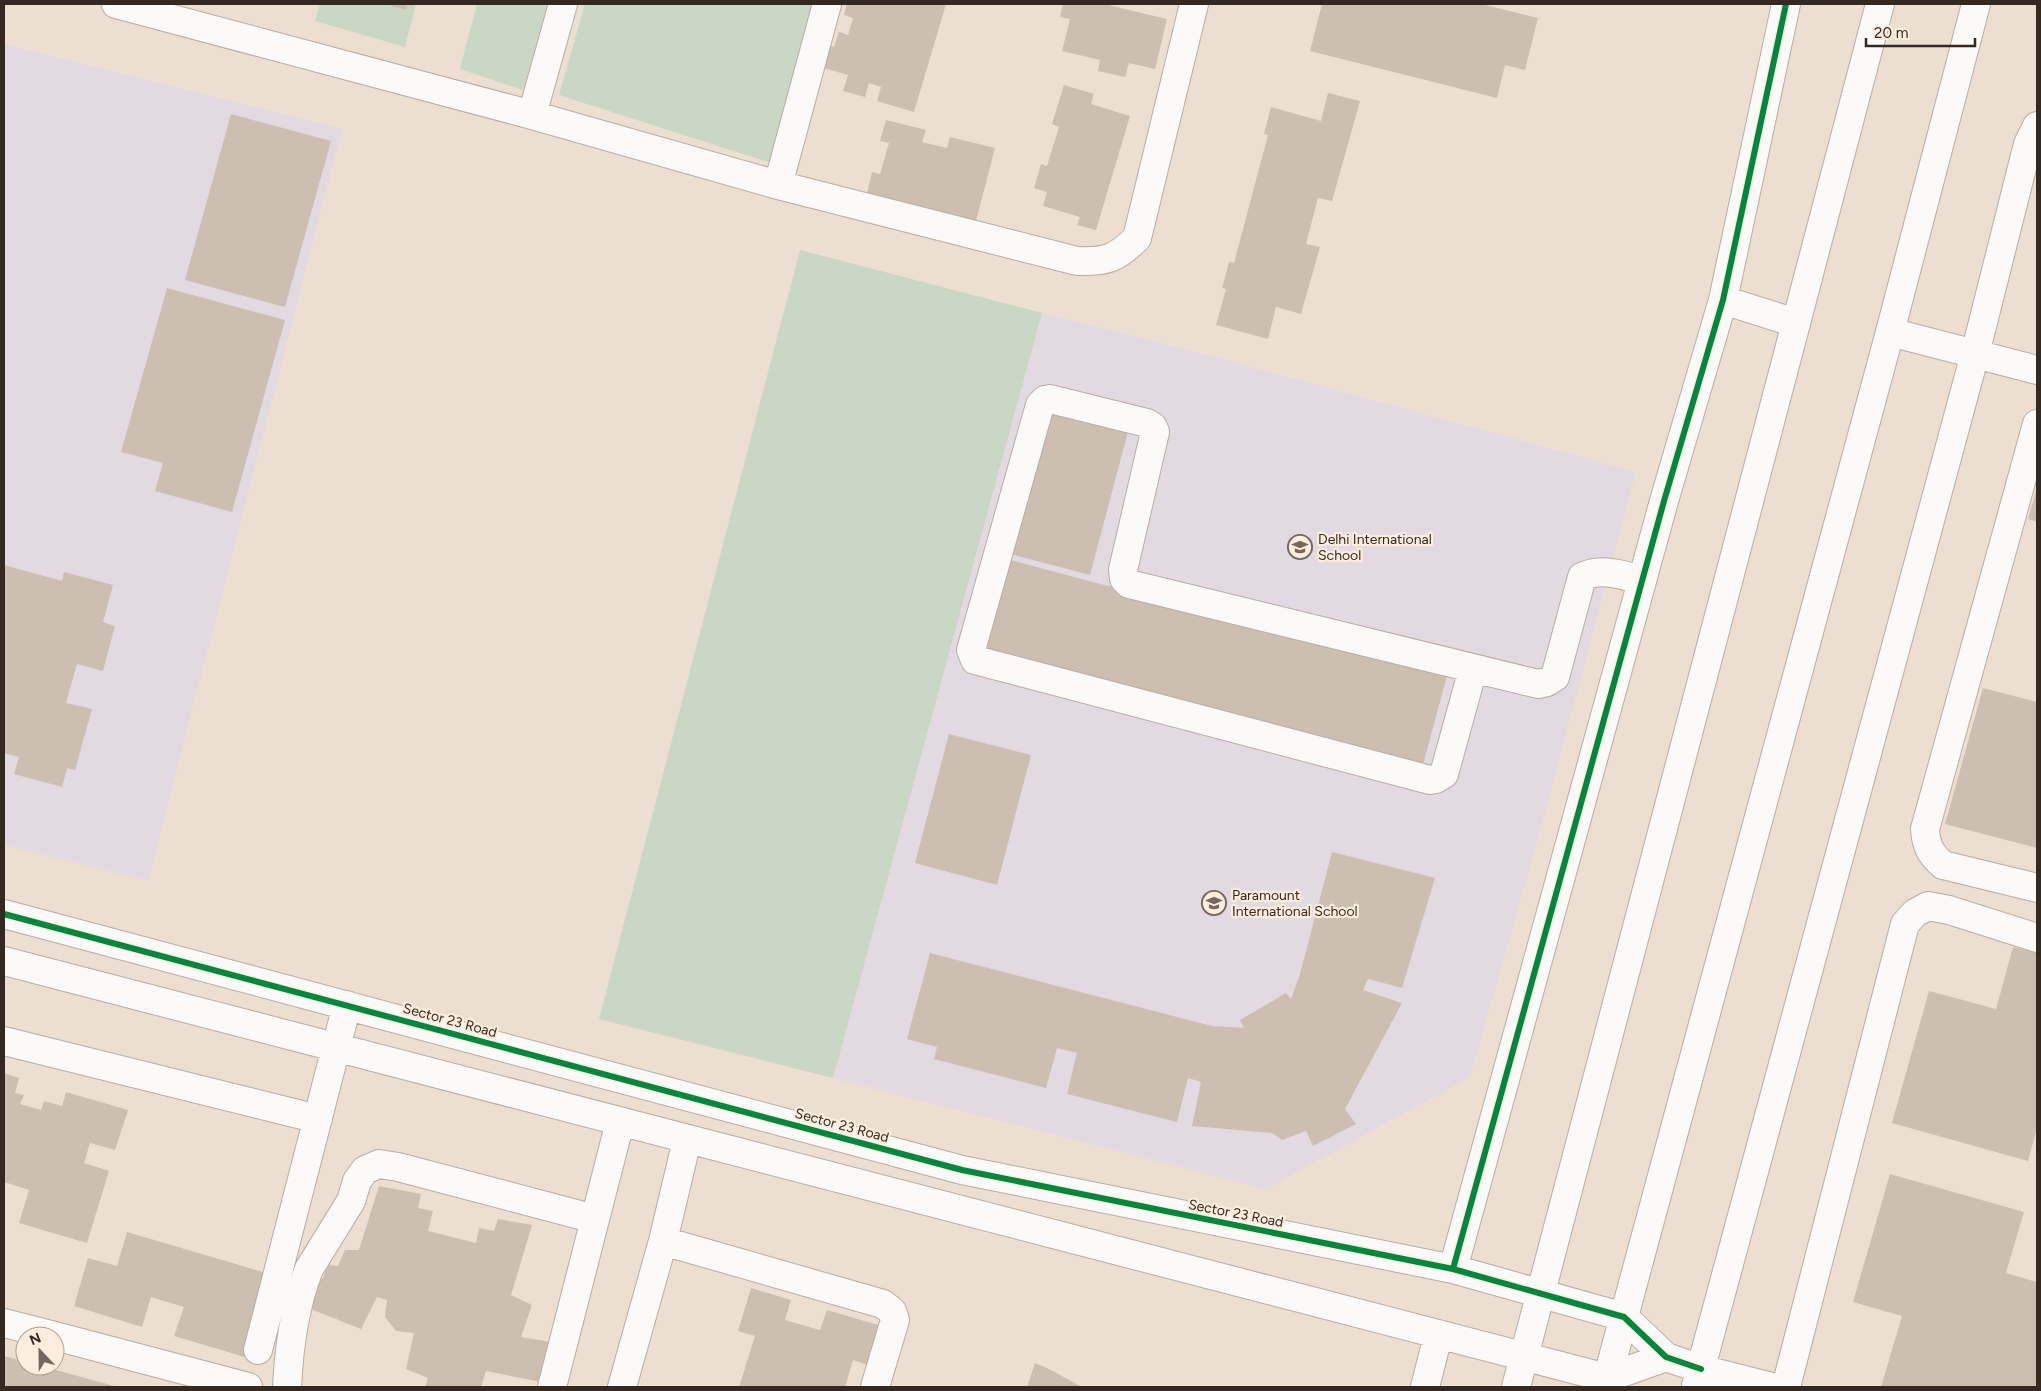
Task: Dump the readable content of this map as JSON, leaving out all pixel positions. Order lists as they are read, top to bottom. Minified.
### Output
{"streets":{"street":["Sector 23 Road"]},"places":{"school or university":["Delhi International School","Paramount International School"]},"scale_bar":"20 m","north":"top"}
